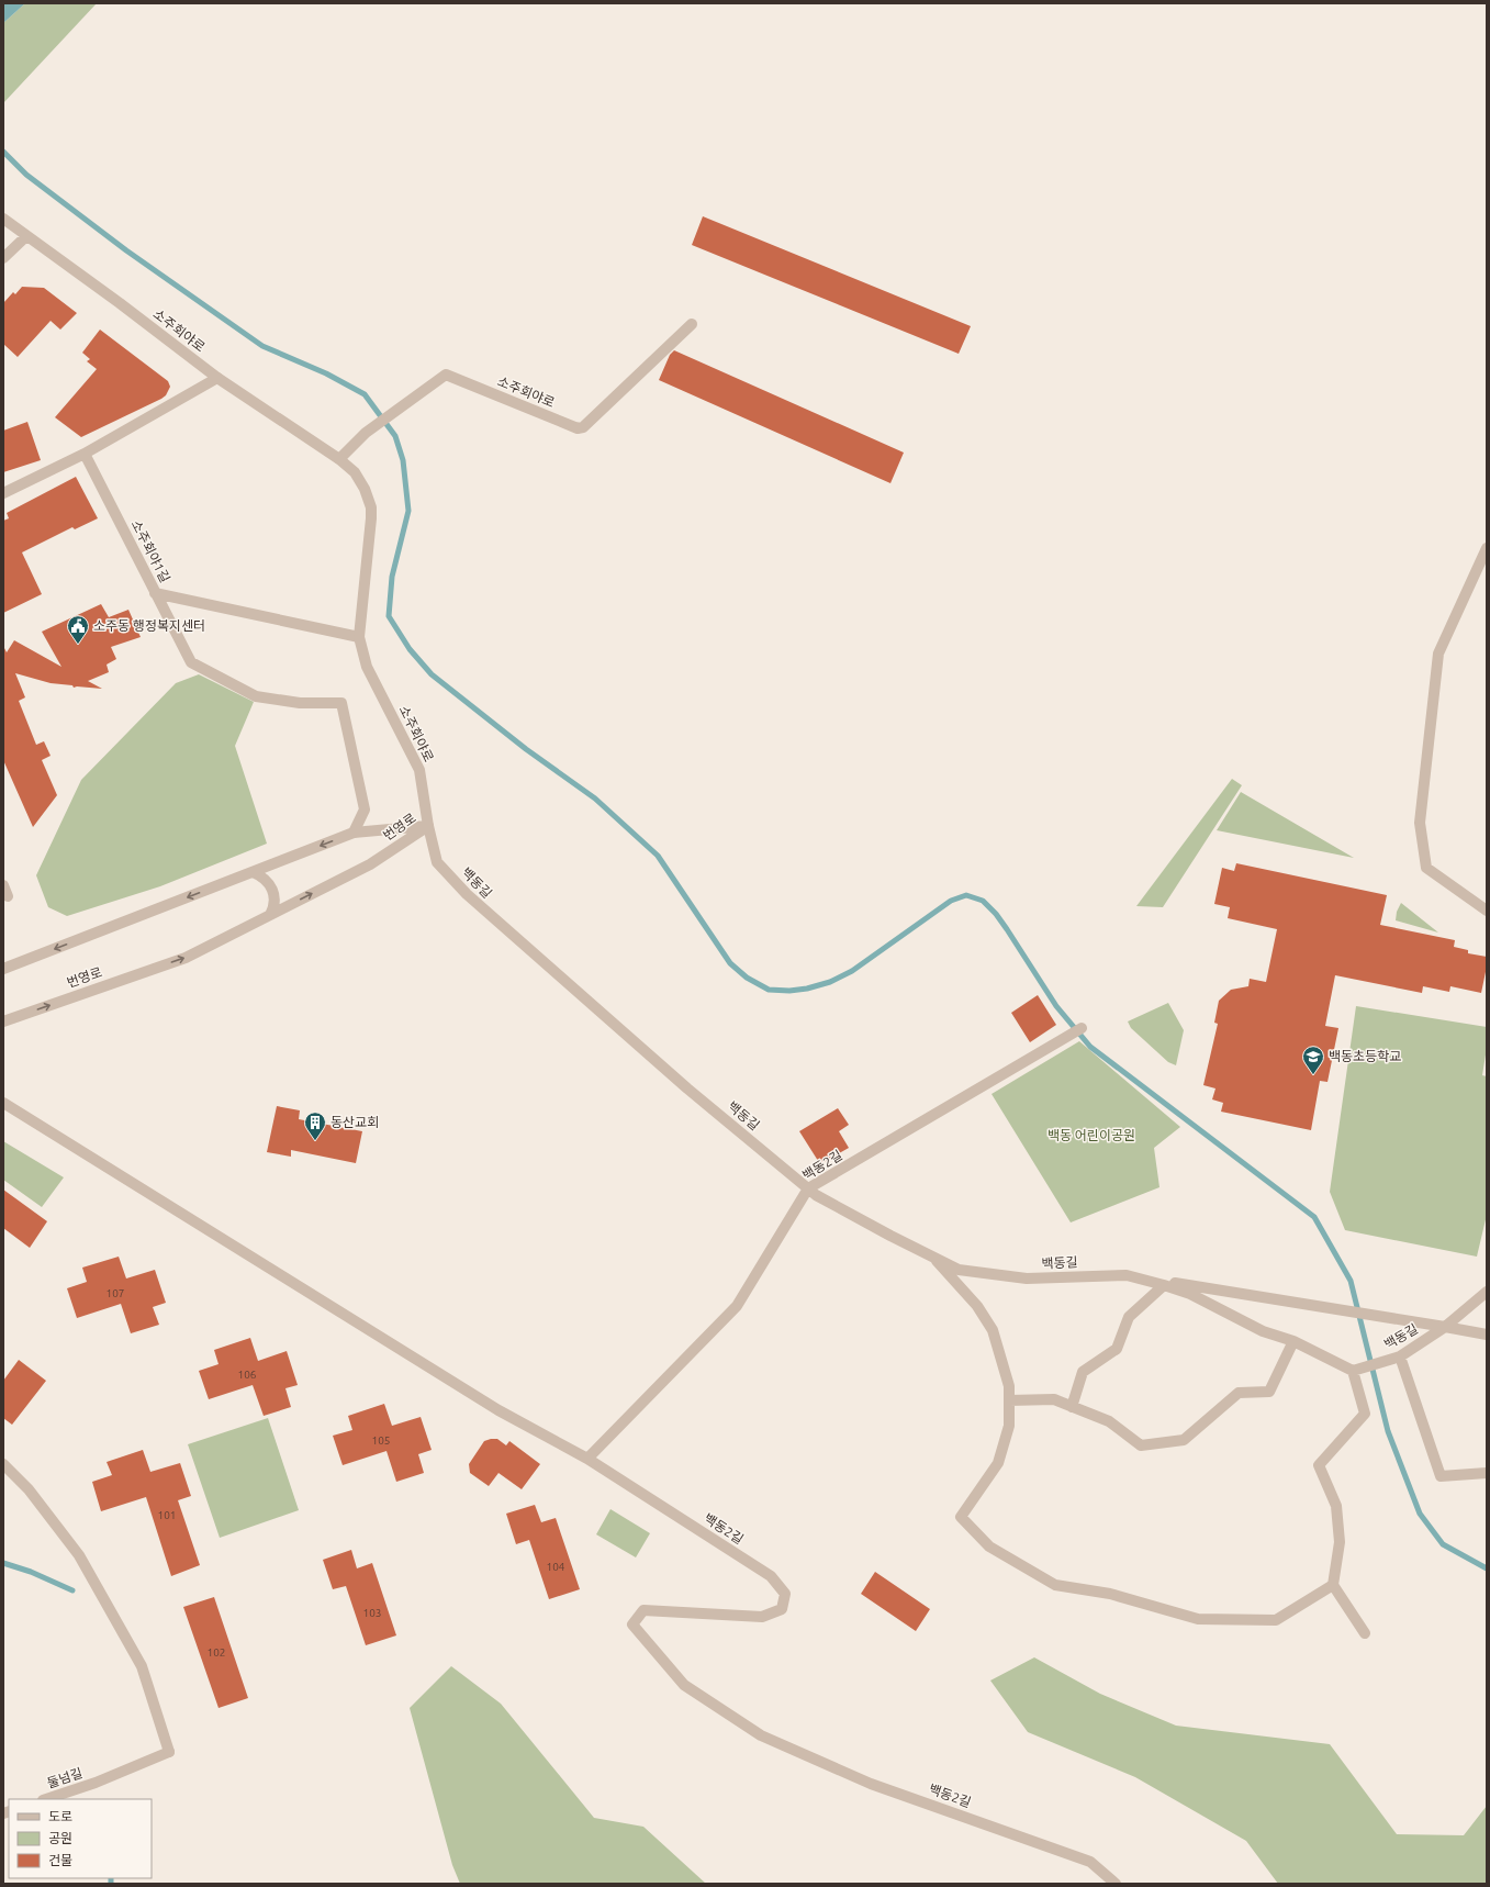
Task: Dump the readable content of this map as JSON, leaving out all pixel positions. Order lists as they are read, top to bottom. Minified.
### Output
{"streets":{"street":["소주회야로","소주회야1길","번영로","백동길","백동2길","둘넘길"]},"crossings":[["소주회야로","번영로"],["소주회야로","백동길"],["소주회야1길","번영로"],["번영로","백동길"],["백동길","백동2길"]],"parks":["백동 어린이공원"],"places":{"public building":["소주동 행정복지센터"],"school or university":["백동초등학교"],"building":["동산교회"]},"house_numbers":["107","106","105","101","104","103","102"],"legend":["도로","공원","건물"]}
